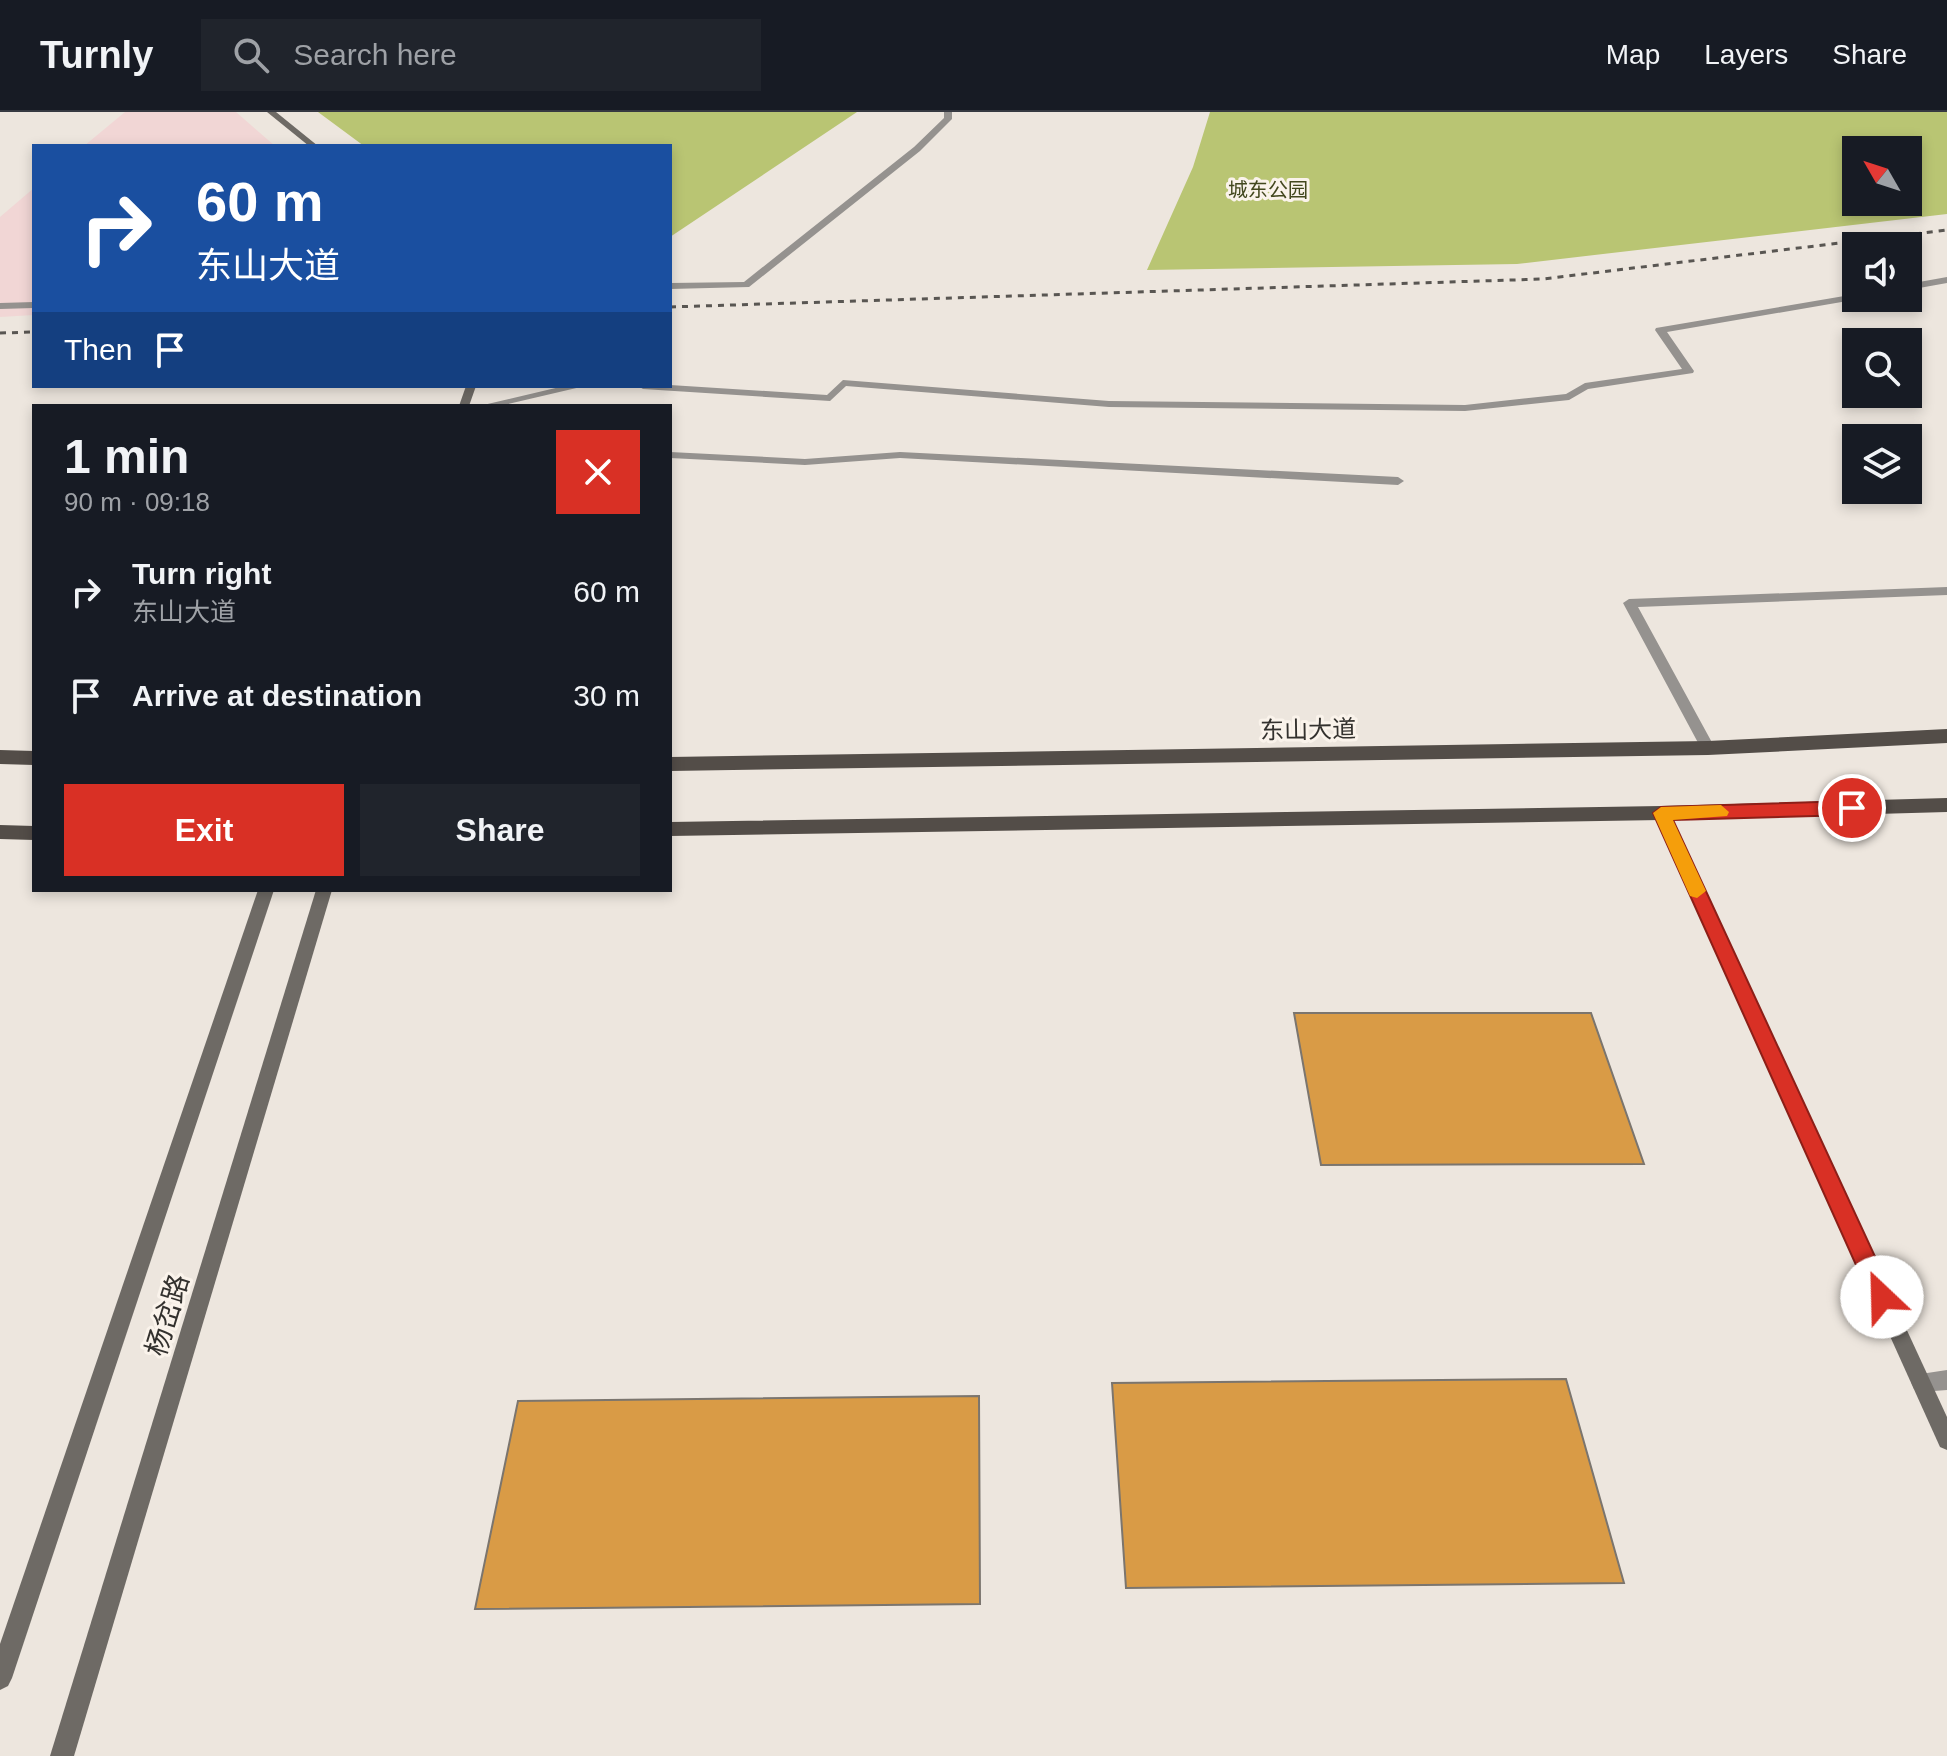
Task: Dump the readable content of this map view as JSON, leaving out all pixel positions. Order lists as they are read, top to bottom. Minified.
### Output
{"streets":{"main road":["东山大道","杨岔路"]},"parks":["城东公园"],"north":"top left","page":{"header":"Turnly","search":"Search here","nav":["Map","Layers","Share"],"turn":["60 m","东山大道"],"then":"Then","heading":["1 min","90 m · 09:18"],"list":[{"name":"Turn right","note":"东山大道","value":"60 m"},{"name":"Arrive at destination","value":"30 m"}],"buttons":["Exit","Share"]}}
